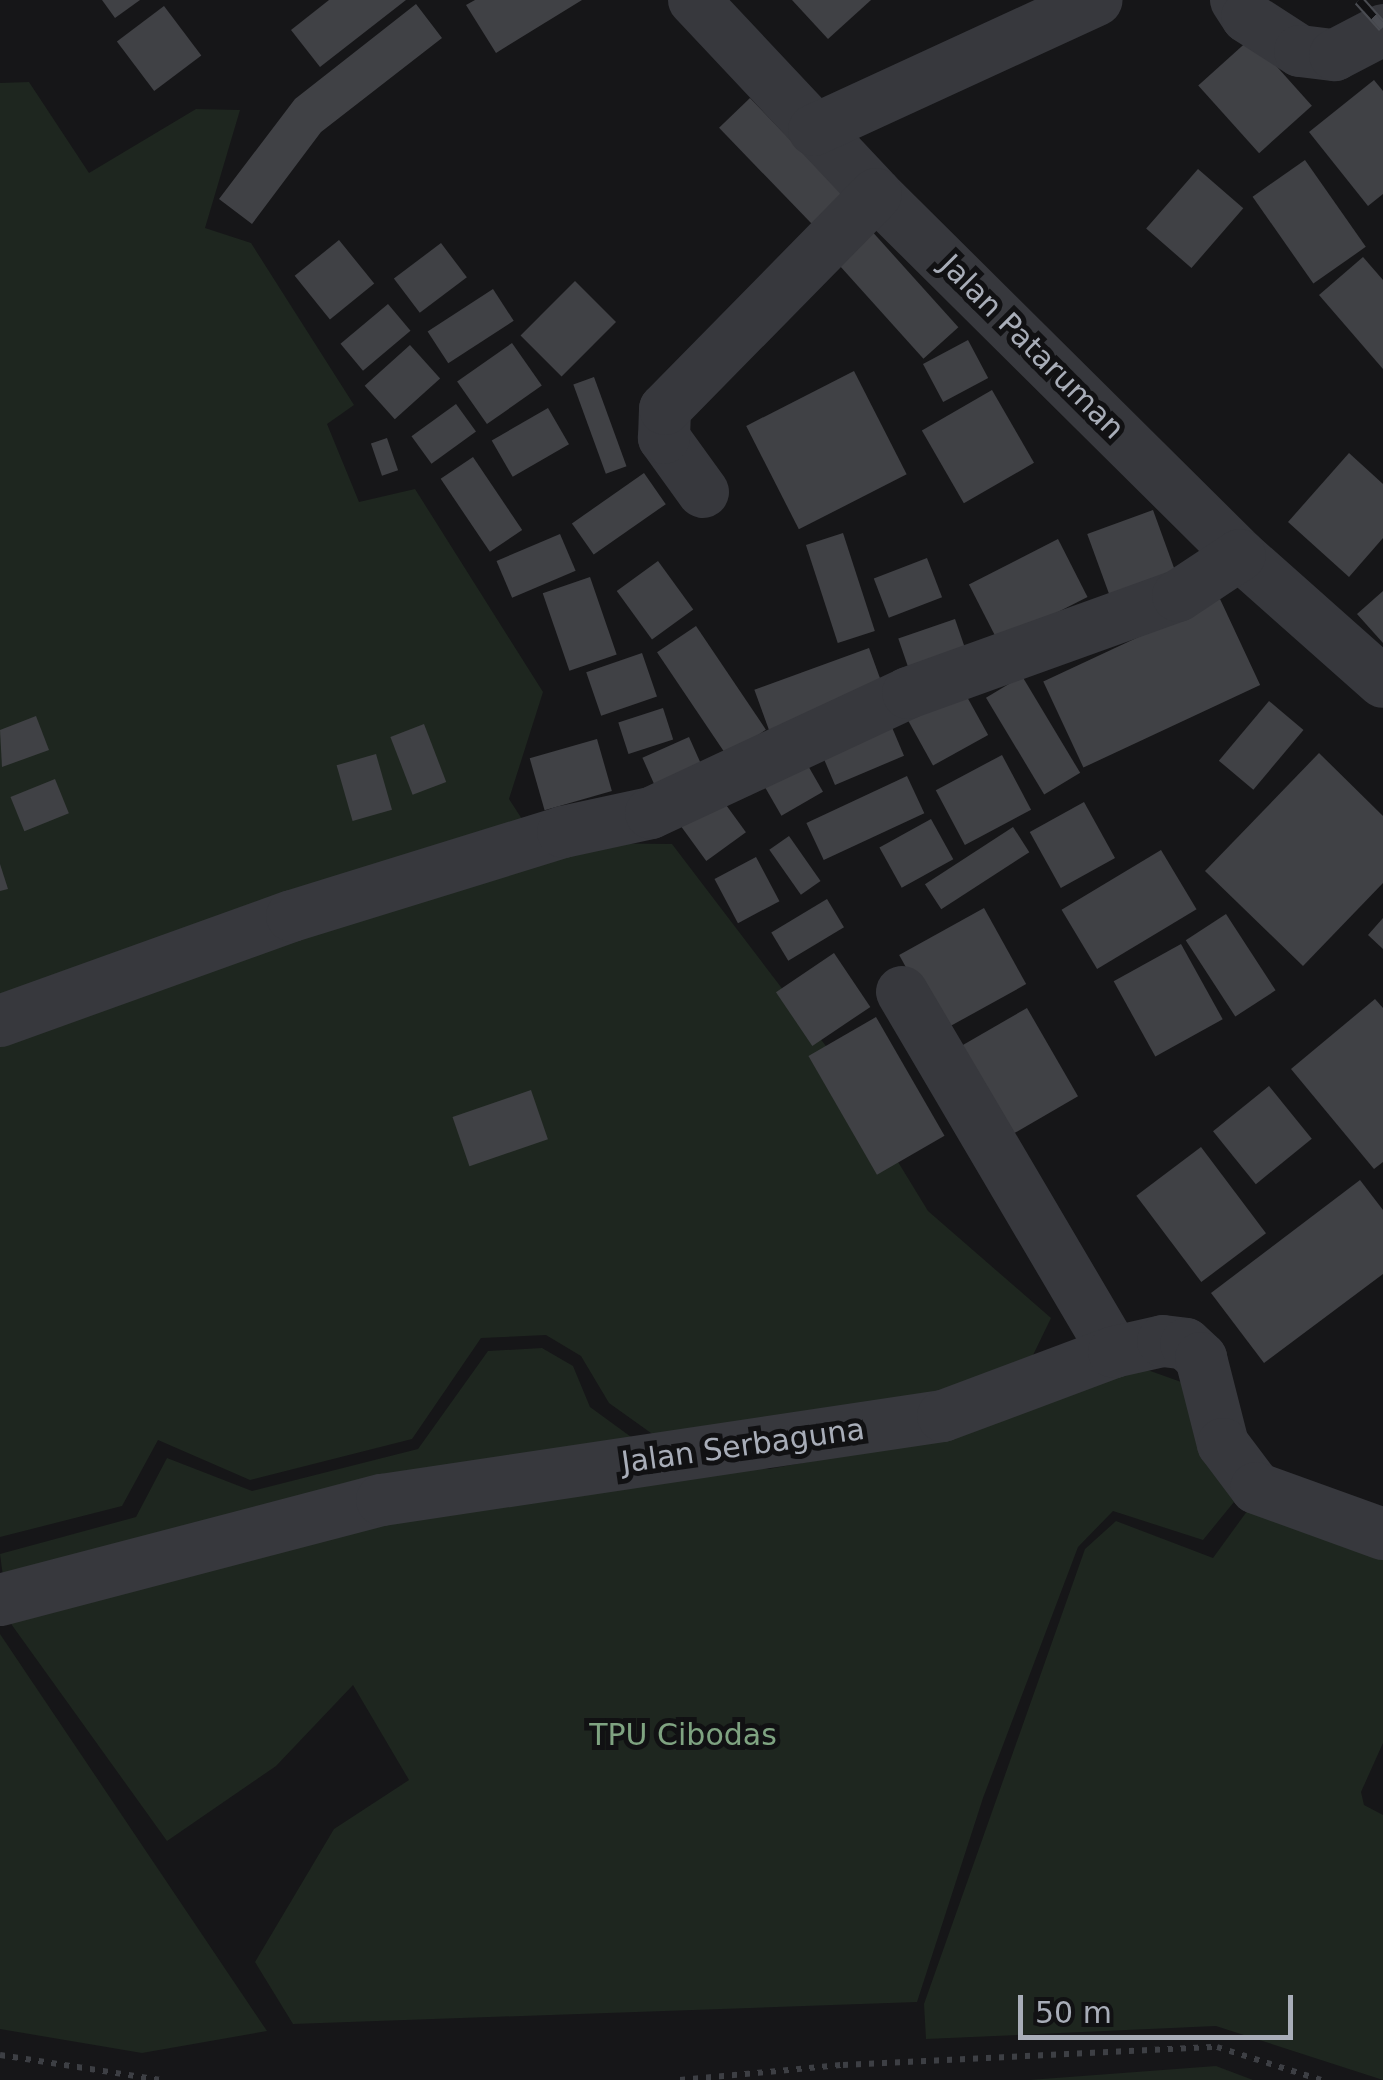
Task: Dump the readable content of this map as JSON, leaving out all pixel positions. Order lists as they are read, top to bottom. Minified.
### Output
{"streets":{"street":["Jalan Pataruman","Jalan Serbaguna"]},"parks":["TPU Cibodas"],"scale_bar":"50 m"}
